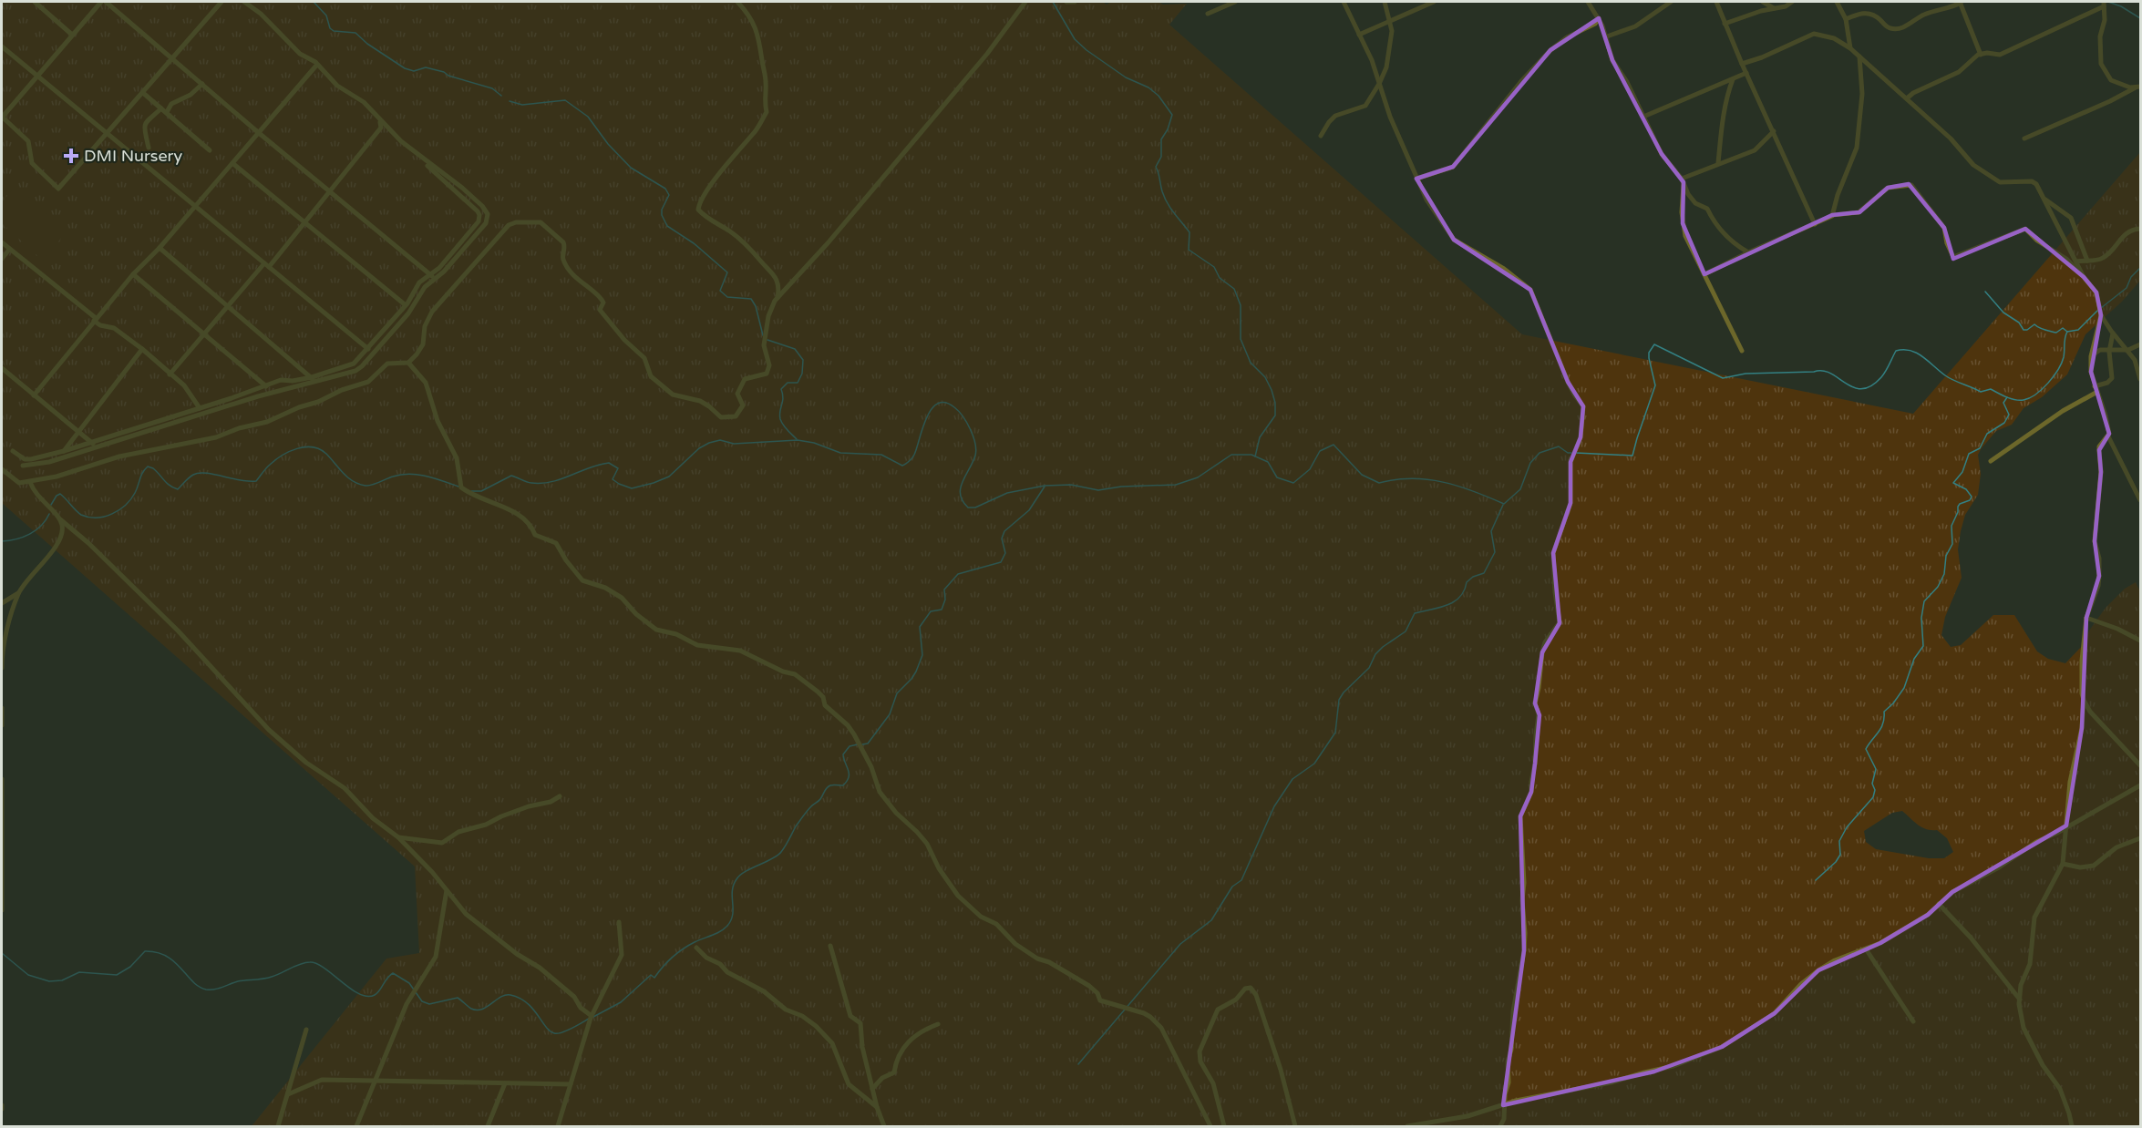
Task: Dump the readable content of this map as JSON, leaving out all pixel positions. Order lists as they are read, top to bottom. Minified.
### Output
{"places":{"health":["DMI Nursery"]}}
